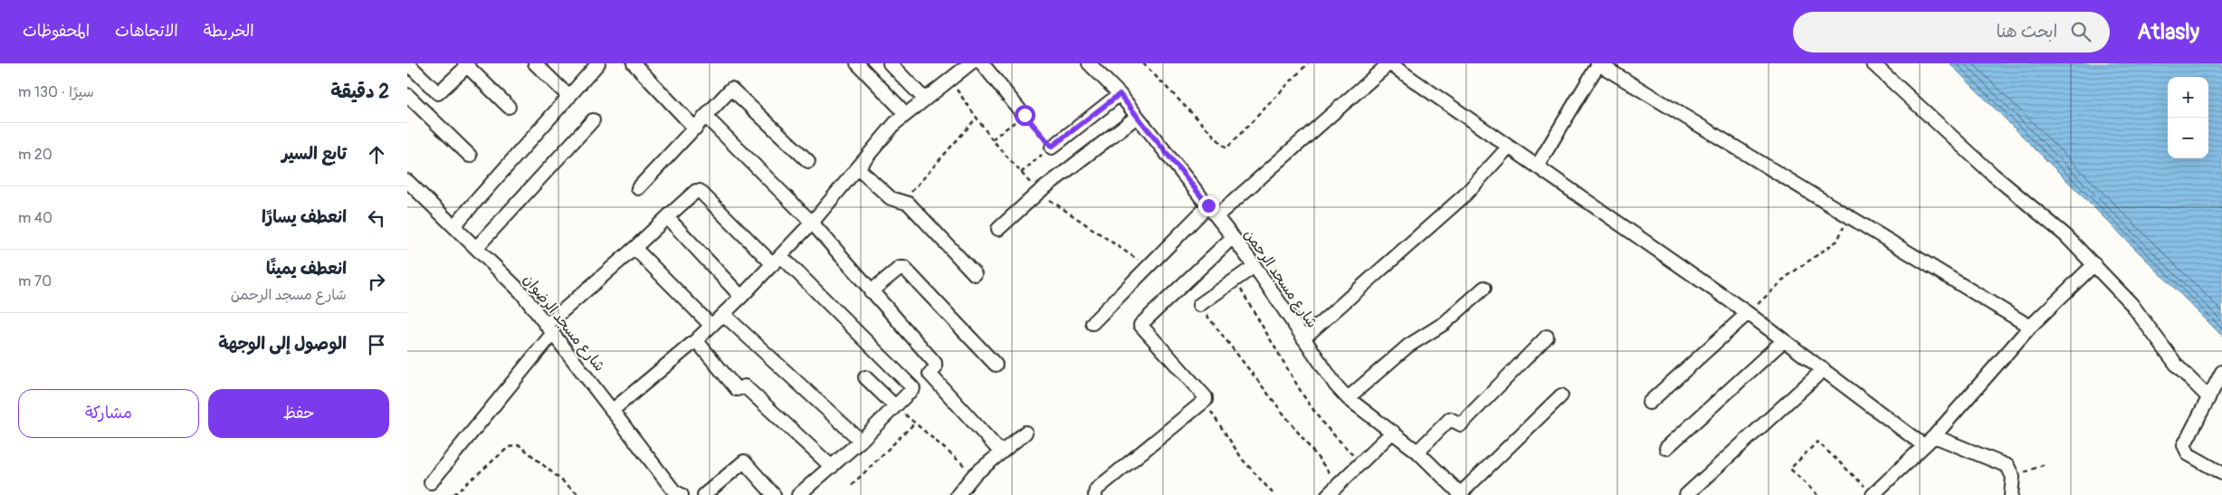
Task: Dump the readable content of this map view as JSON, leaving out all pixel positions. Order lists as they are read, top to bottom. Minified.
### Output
{"streets":{"street":["شارع مسجد الرحمن","شارع مسجد الرضوان"]},"page":{"header":"Atlasly","search":"ابحث هنا","nav":["الخريطة","الاتجاهات","المحفوظات"],"heading":["2 دقيقة","سيرًا · 130 m"],"map_buttons":["+","−"],"list":[["تابع السير","20 m"],["انعطف يسارًا","40 m"],["انعطف يمينًا","شارع مسجد الرحمن","70 m"],"الوصول إلى الوجهة"],"buttons":["حفظ","مشاركة"]}}
